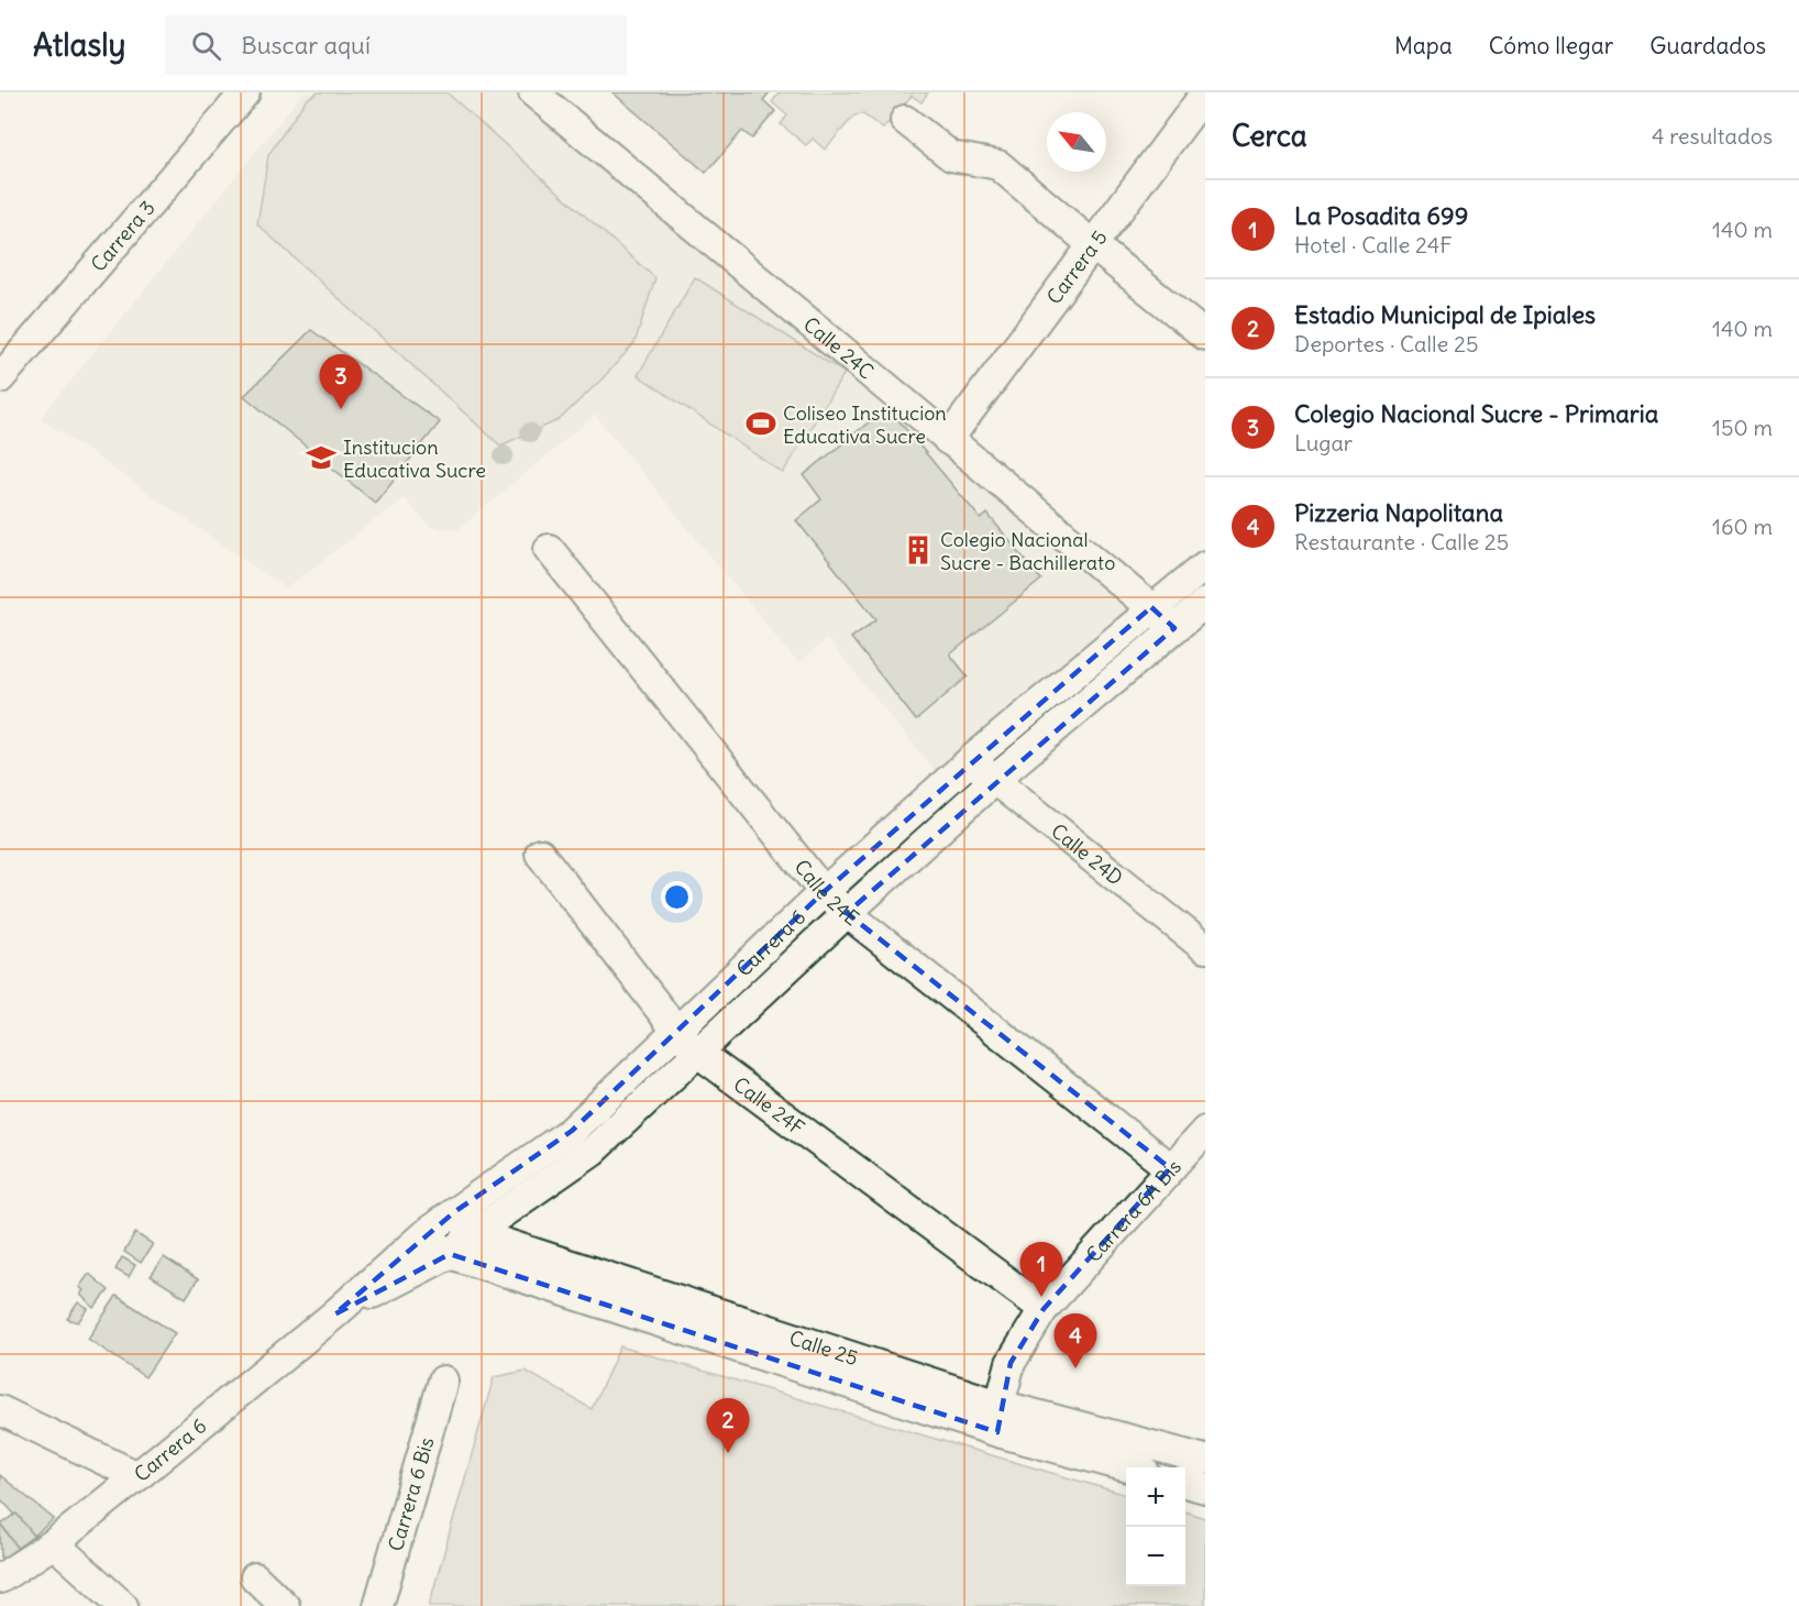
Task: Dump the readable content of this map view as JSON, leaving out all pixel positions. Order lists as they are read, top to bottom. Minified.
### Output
{"streets":{"street":["Carrera 3","Carrera 5","Calle 24C","Calle 24D","Calle 24E","Carrera 6","Calle 24F","Carrera 6A Bis","Calle 25","Carrera 6 Bis"]},"crossings":[["Carrera 5","Calle 24C"],["Calle 24C","Carrera 6"],["Calle 24D","Carrera 6"],["Calle 24E","Carrera 6"],["Calle 24E","Carrera 6A Bis"],["Carrera 6","Calle 24F"],["Carrera 6","Calle 25"],["Calle 24F","Carrera 6A Bis"],["Carrera 6A Bis","Calle 25"]],"places":{"sports":["Coliseo Institucion Educativa Sucre"],"school or university":["Institucion Educativa Sucre"],"building":["Colegio Nacional Sucre - Bachillerato"]},"north":"top left","page":{"header":"Atlasly","search":"Buscar aquí","nav":["Mapa","Cómo llegar","Guardados"],"heading":["Cerca","4 resultados"],"list":[{"mark":"1","name":"La Posadita 699","note":"Hotel · Calle 24F","value":"140 m"},{"mark":"2","name":"Estadio Municipal de Ipiales","note":"Deportes · Calle 25","value":"140 m"},{"mark":"3","name":"Colegio Nacional Sucre - Primaria","note":"Lugar","value":"150 m"},{"mark":"4","name":"Pizzeria Napolitana","note":"Restaurante · Calle 25","value":"160 m"}],"pins":["3","1","4","2"],"map_buttons":["+","−"]}}
